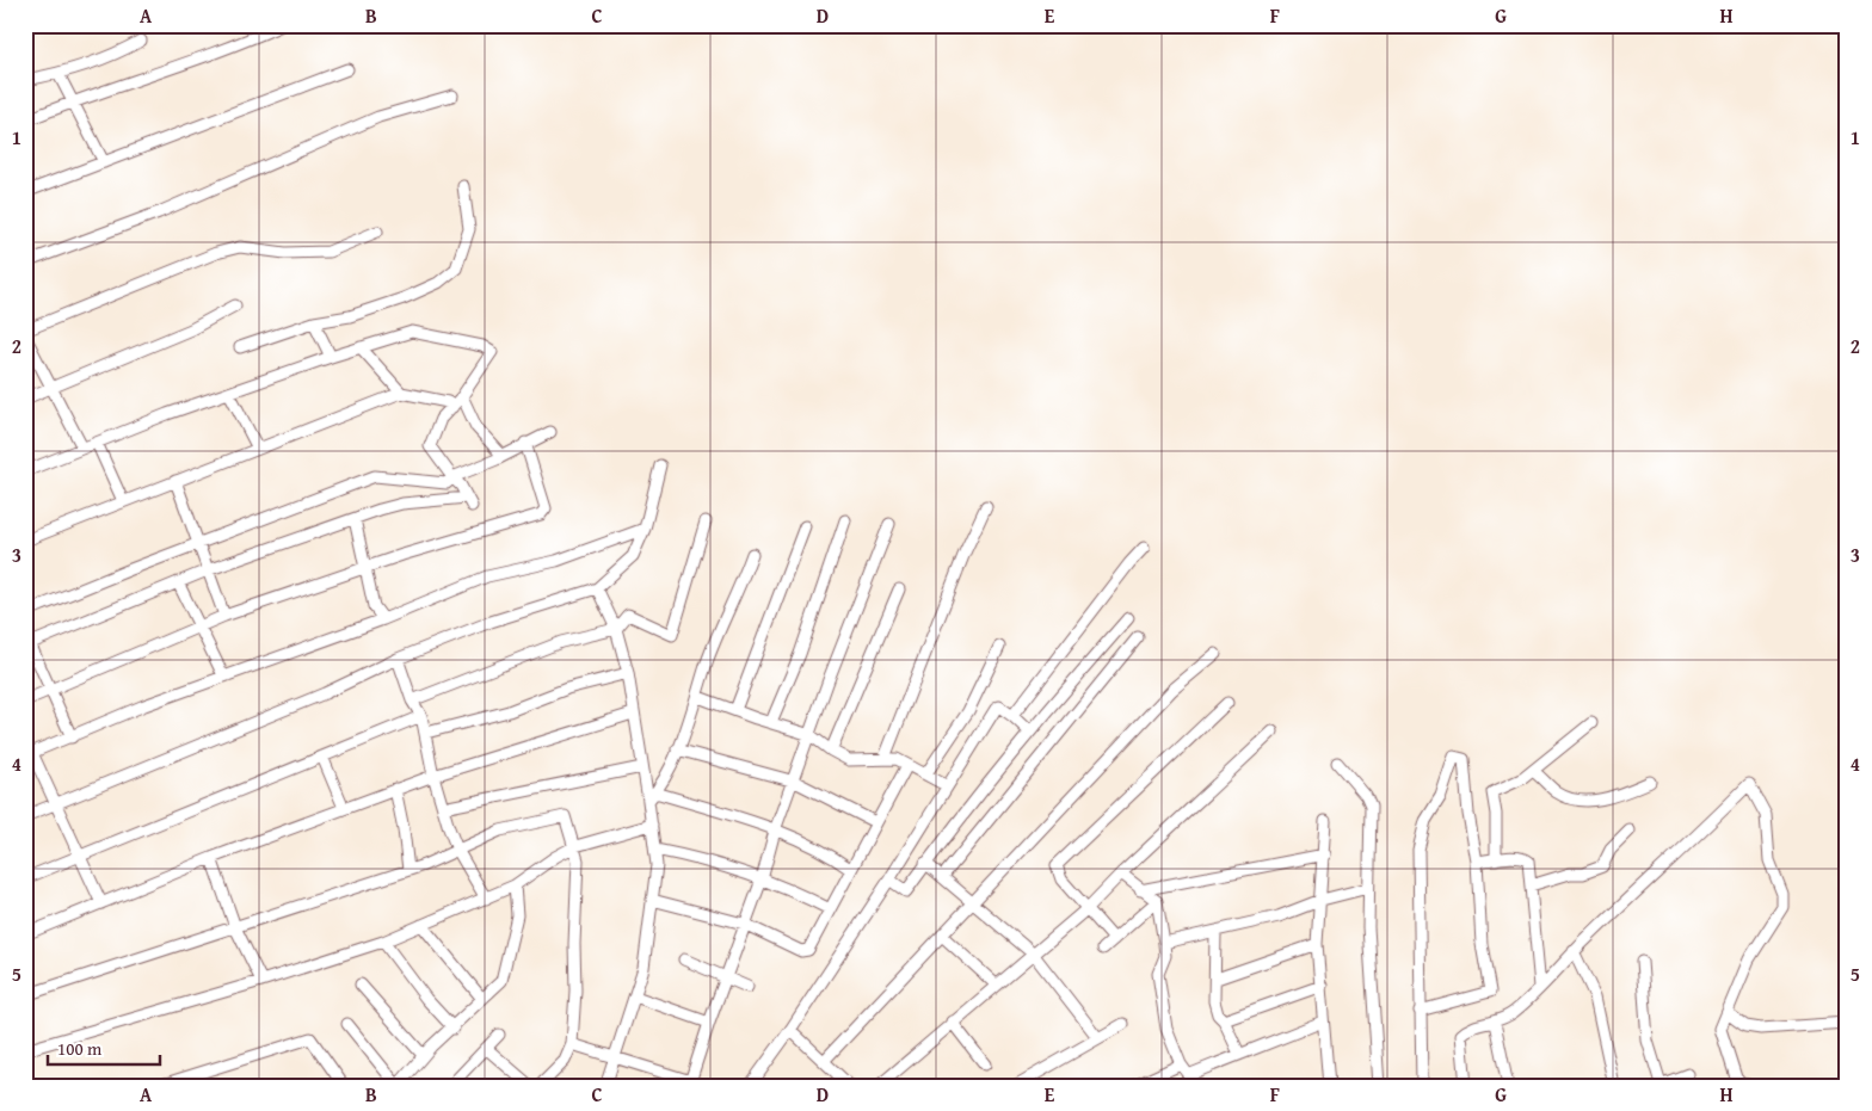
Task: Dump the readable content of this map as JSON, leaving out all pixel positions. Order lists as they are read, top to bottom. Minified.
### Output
{"scale_bar":"100 m","grid":{"columns":["A","B","C","D","E","F","G","H"],"rows":["1","2","3","4","5"]}}
